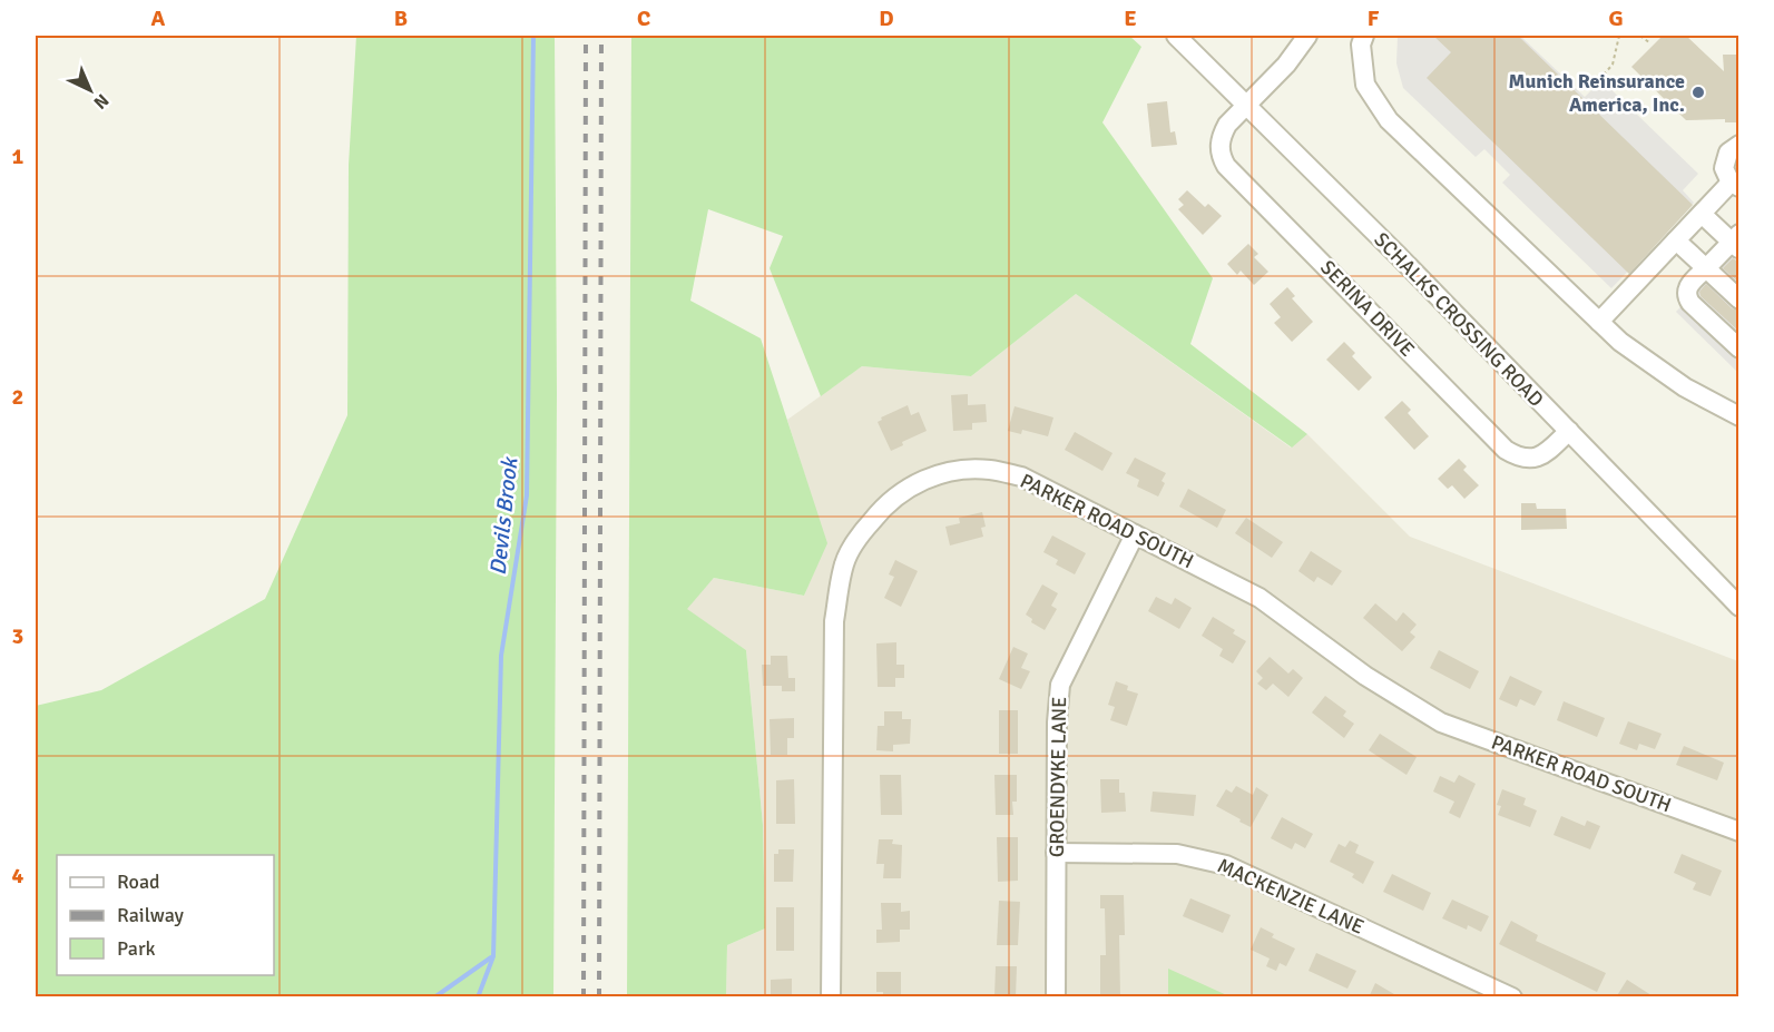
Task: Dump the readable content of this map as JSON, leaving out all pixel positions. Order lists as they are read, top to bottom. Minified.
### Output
{"streets":{"street":["SERINA DRIVE","SCHALKS CROSSING ROAD","PARKER ROAD SOUTH","GROENDYKE LANE","MACKENZIE LANE"]},"crossings":[["SERINA DRIVE","SCHALKS CROSSING ROAD"],["PARKER ROAD SOUTH","GROENDYKE LANE"],["GROENDYKE LANE","MACKENZIE LANE"]],"water":["Devils Brook"],"places":["Munich Reinsurance America, Inc."],"legend":["Road","Railway","Park"],"north":"bottom right","grid":{"columns":["A","B","C","D","E","F","G"],"rows":["1","2","3","4"]}}
